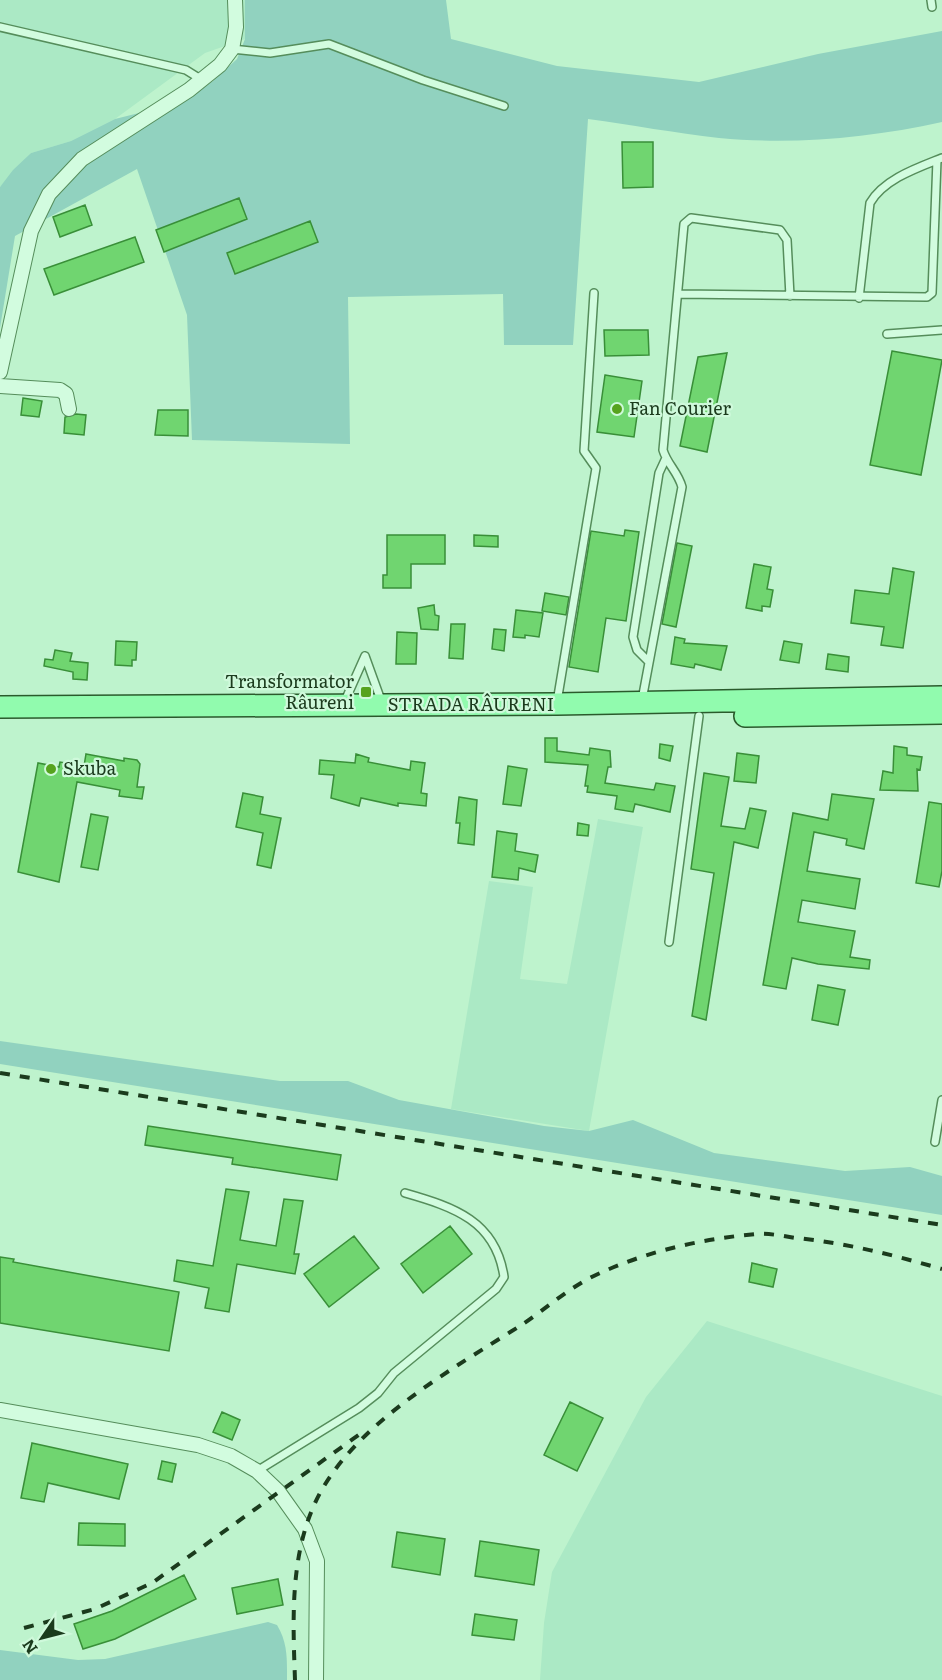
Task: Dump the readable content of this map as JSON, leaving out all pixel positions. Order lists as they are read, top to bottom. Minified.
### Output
{"streets":{"main road":["STRADA RÂURENI"]},"places":{"other":["Fan Courier","Skuba"],"transit":["Transformator Râureni"]},"north":"bottom left"}
